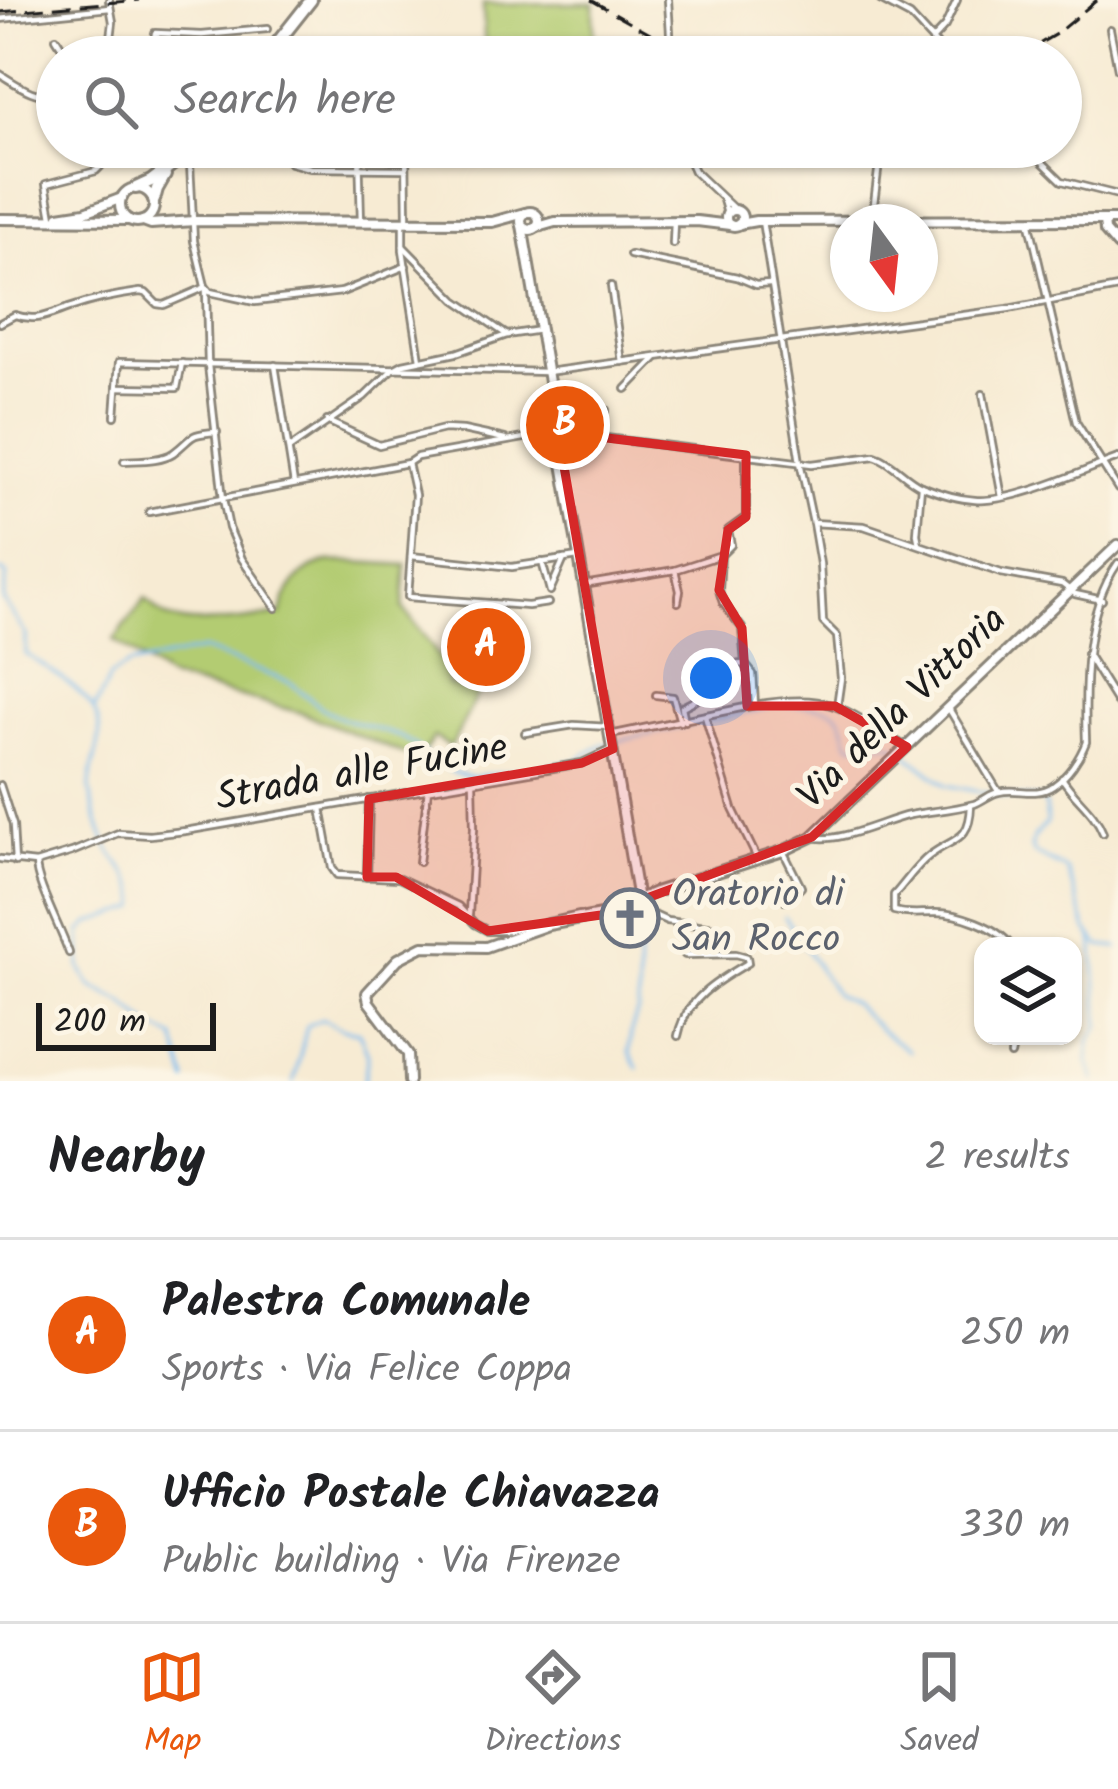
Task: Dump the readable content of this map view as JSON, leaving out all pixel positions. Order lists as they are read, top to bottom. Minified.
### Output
{"streets":{"street":["Via della Vittoria","Strada alle Fucine"]},"places":{"church":["Oratorio di San Rocco"]},"scale_bar":"200 m","north":"bottom","page":{"search":"Search here","pins":["B","A"],"scale":"200 m","heading":["Nearby","2 results"],"list":[{"mark":"A","name":"Palestra Comunale","note":"Sports · Via Felice Coppa","value":"250 m"},{"mark":"B","name":"Ufficio Postale Chiavazza","note":"Public building · Via Firenze","value":"330 m"}],"nav":["Map","Directions","Saved"]}}
